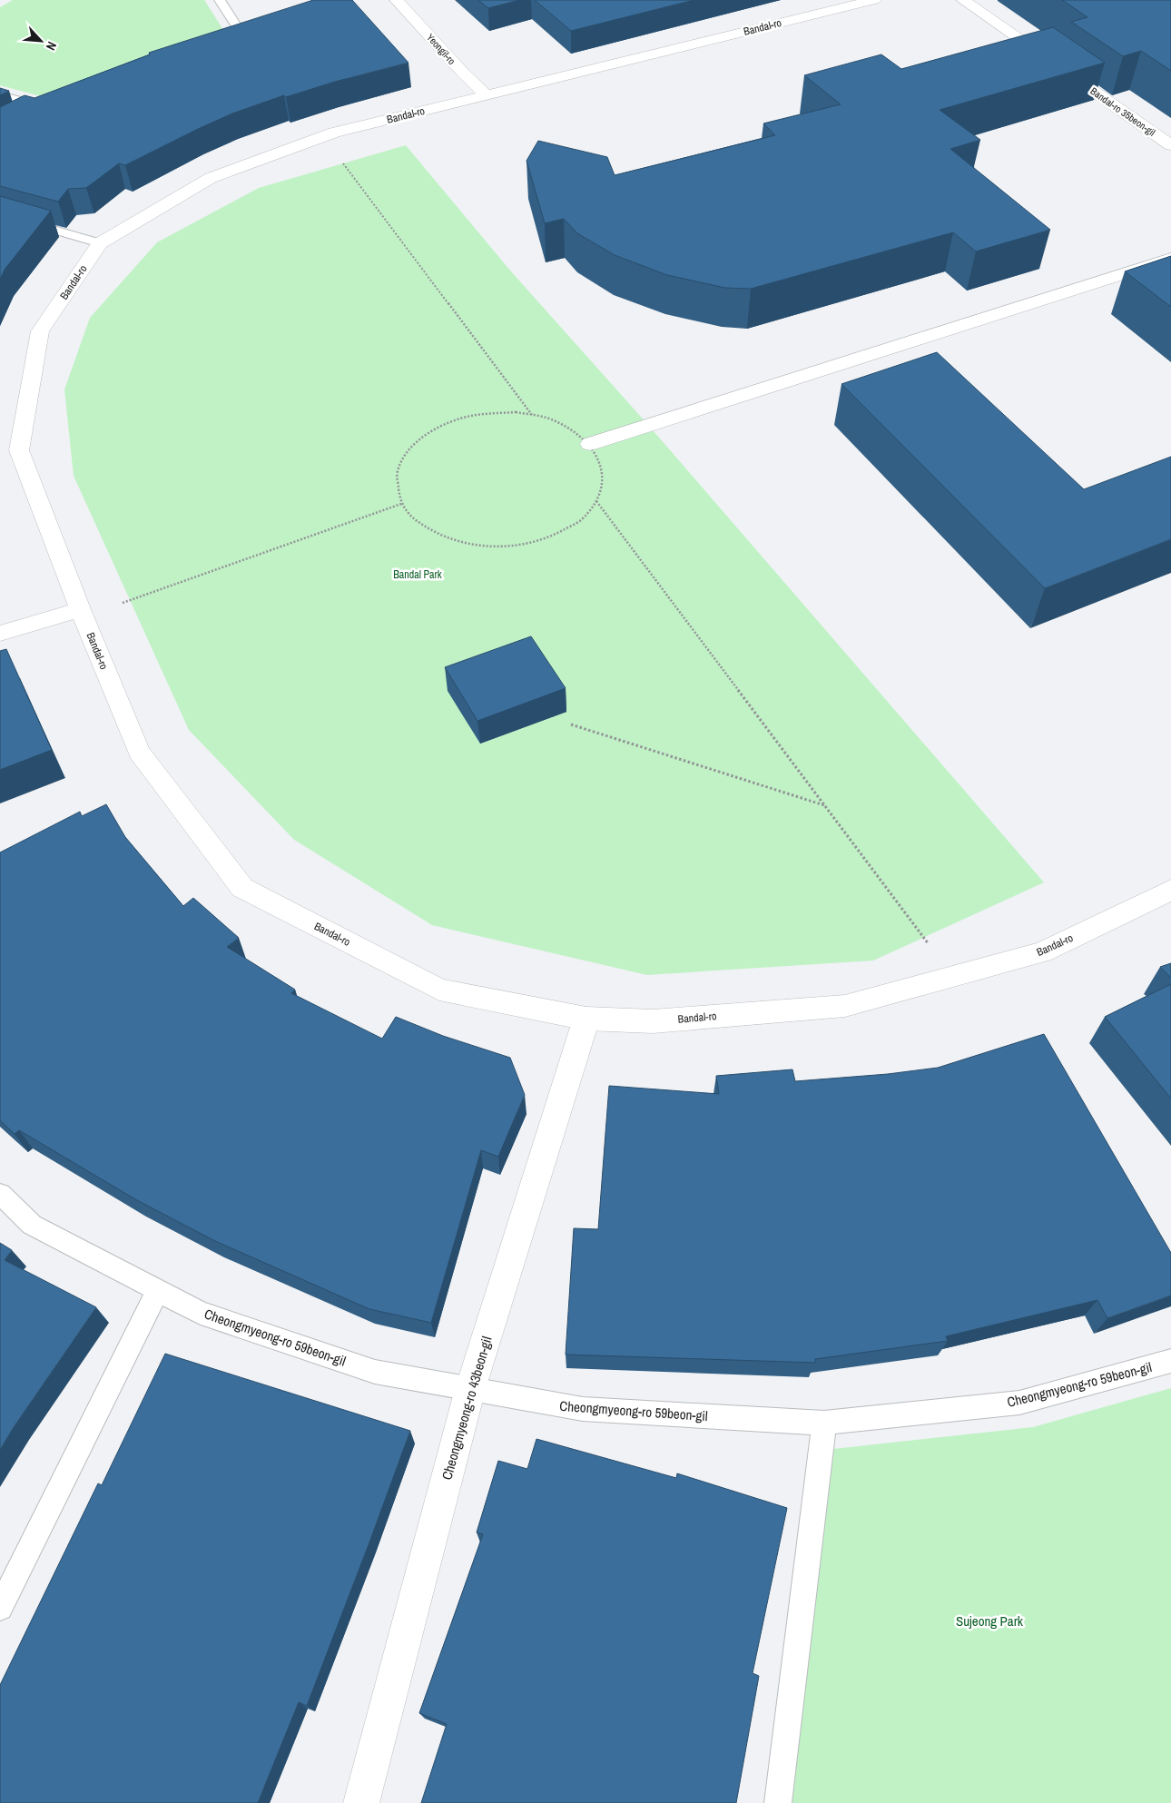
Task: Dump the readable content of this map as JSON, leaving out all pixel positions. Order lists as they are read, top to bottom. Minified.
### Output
{"streets":{"street":["Bandal-ro","Yeongil-ro","Bandal-ro 35beon-gil","Cheongmyeong-ro 43beon-gil"],"lane":["Cheongmyeong-ro 59beon-gil"]},"crossings":[["Bandal-ro","Yeongil-ro"],["Bandal-ro","Cheongmyeong-ro 43beon-gil"],["Cheongmyeong-ro 59beon-gil","Cheongmyeong-ro 43beon-gil"]],"parks":["Bandal Park","Sujeong Park"],"north":"bottom right"}
